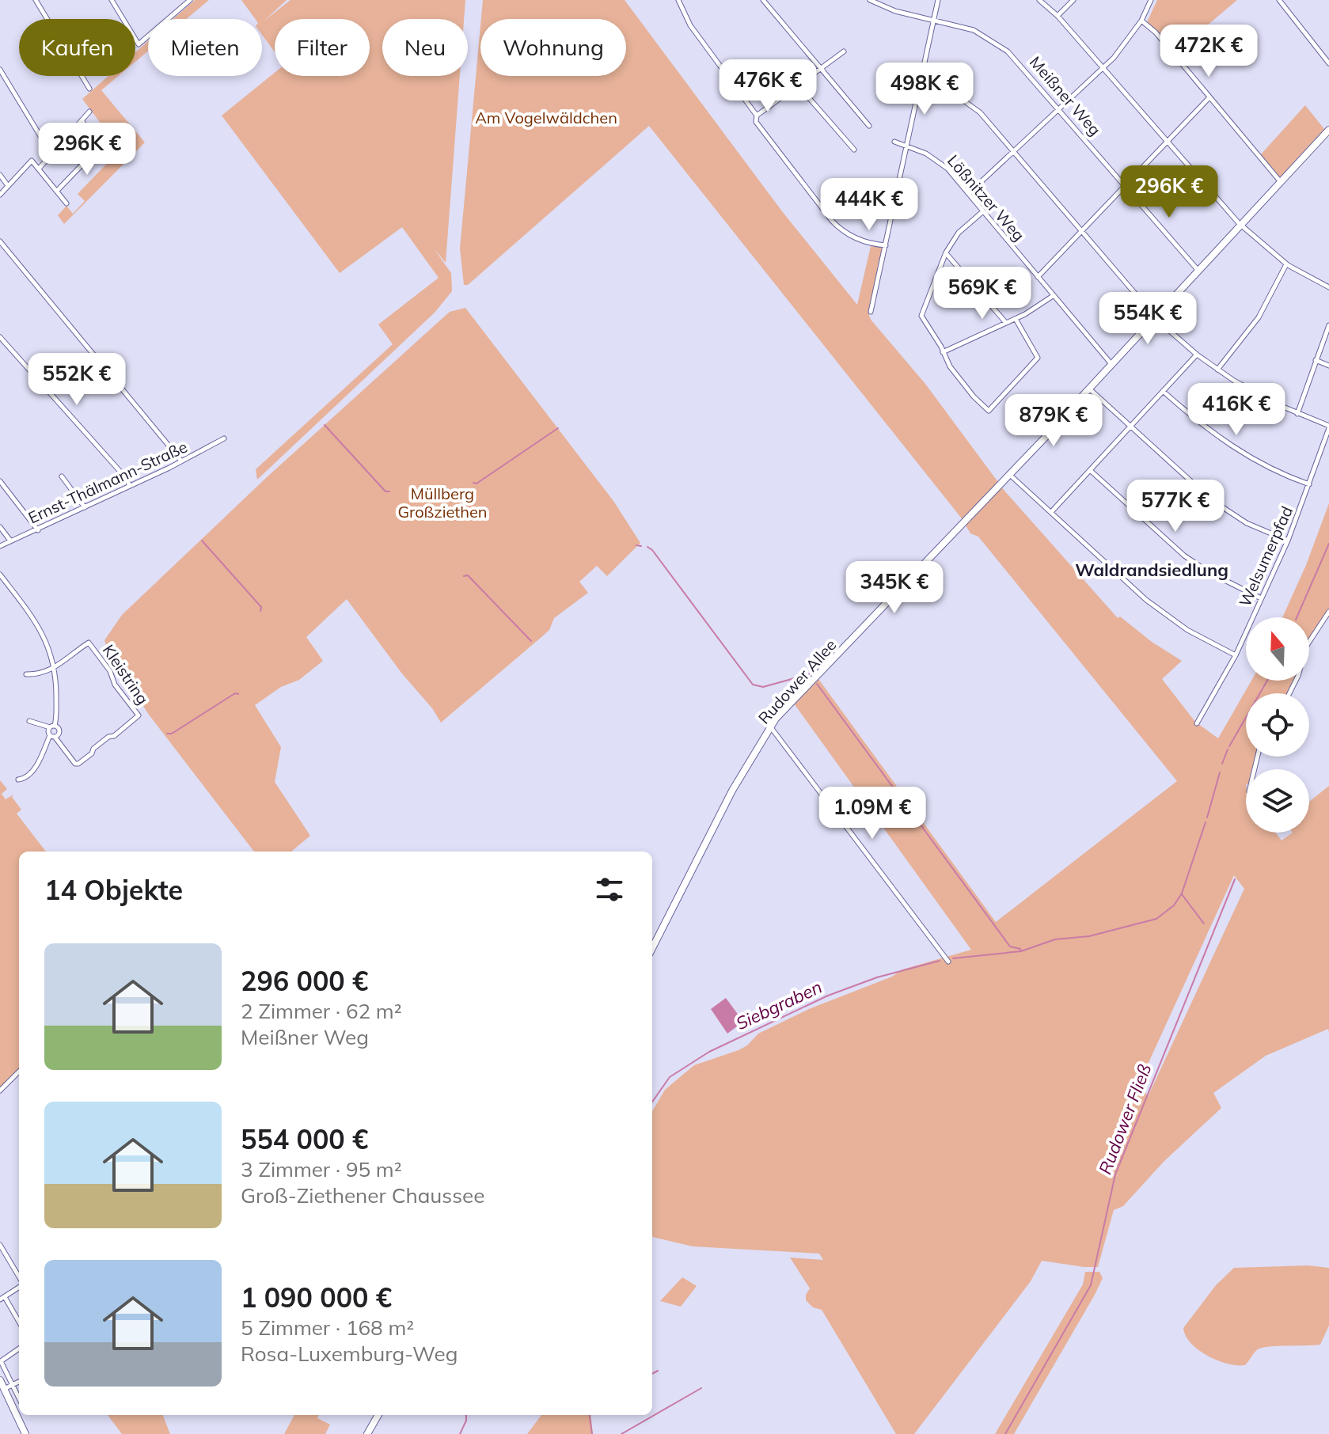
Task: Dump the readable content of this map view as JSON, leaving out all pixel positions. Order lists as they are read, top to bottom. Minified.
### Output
{"streets":{"street":["Meißner Weg","Lößnitzer Weg","Ernst-Thälmann-Straße","Welsumerpfad","Kleistring","Rudower Allee"]},"crossings":[["Meißner Weg","Rudower Allee"],["Lößnitzer Weg","Rudower Allee"]],"districts":["Waldrandsiedlung"],"water":["Siebgraben","Rudower Fließ"],"parks":["Am Vogelwäldchen","Müllberg Großziethen"],"north":"top","page":{"chip":["Kaufen","Mieten","Filter","Neu","Wohnung"],"price":["472K €","476K €","498K €","296K €","296K €","444K €","569K €","554K €","552K €","416K €","879K €","577K €","345K €","1.09M €"],"heading":"14 Objekte","list":[{"name":"296 000 €","note":"2 Zimmer · 62 m² · Meißner Weg"},{"name":"554 000 €","note":"3 Zimmer · 95 m² · Groß-Ziethener Chaussee"},{"name":"1 090 000 €","note":"5 Zimmer · 168 m² · Rosa-Luxemburg-Weg"}]}}
